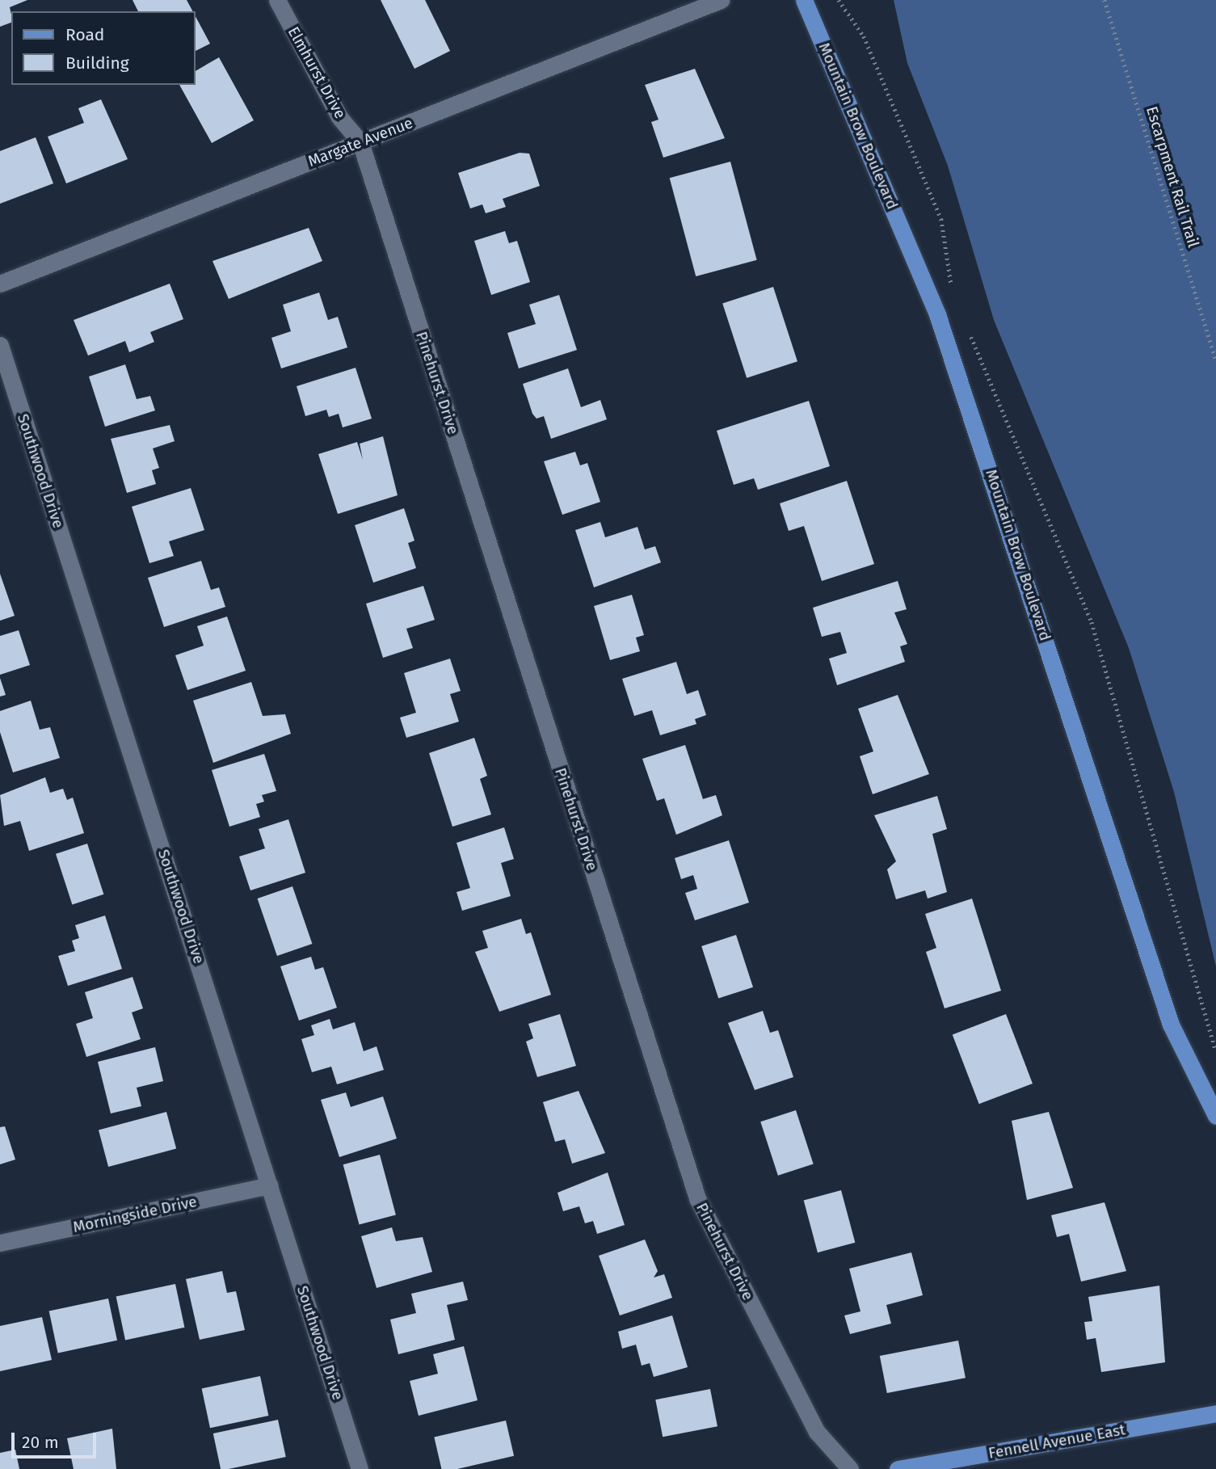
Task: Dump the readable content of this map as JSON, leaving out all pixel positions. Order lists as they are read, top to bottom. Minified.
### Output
{"streets":{"main road":["Mountain Brow Boulevard","Fennell Avenue East"],"street":["Elmhurst Drive","Margate Avenue","Pinehurst Drive","Southwood Drive","Morningside Drive"],"path":["Escarpment Rail Trail"]},"crossings":[["Elmhurst Drive","Margate Avenue"],["Elmhurst Drive","Pinehurst Drive"],["Margate Avenue","Pinehurst Drive"],["Southwood Drive","Morningside Drive"]],"legend":["Road","Building"],"scale_bar":"20 m"}
